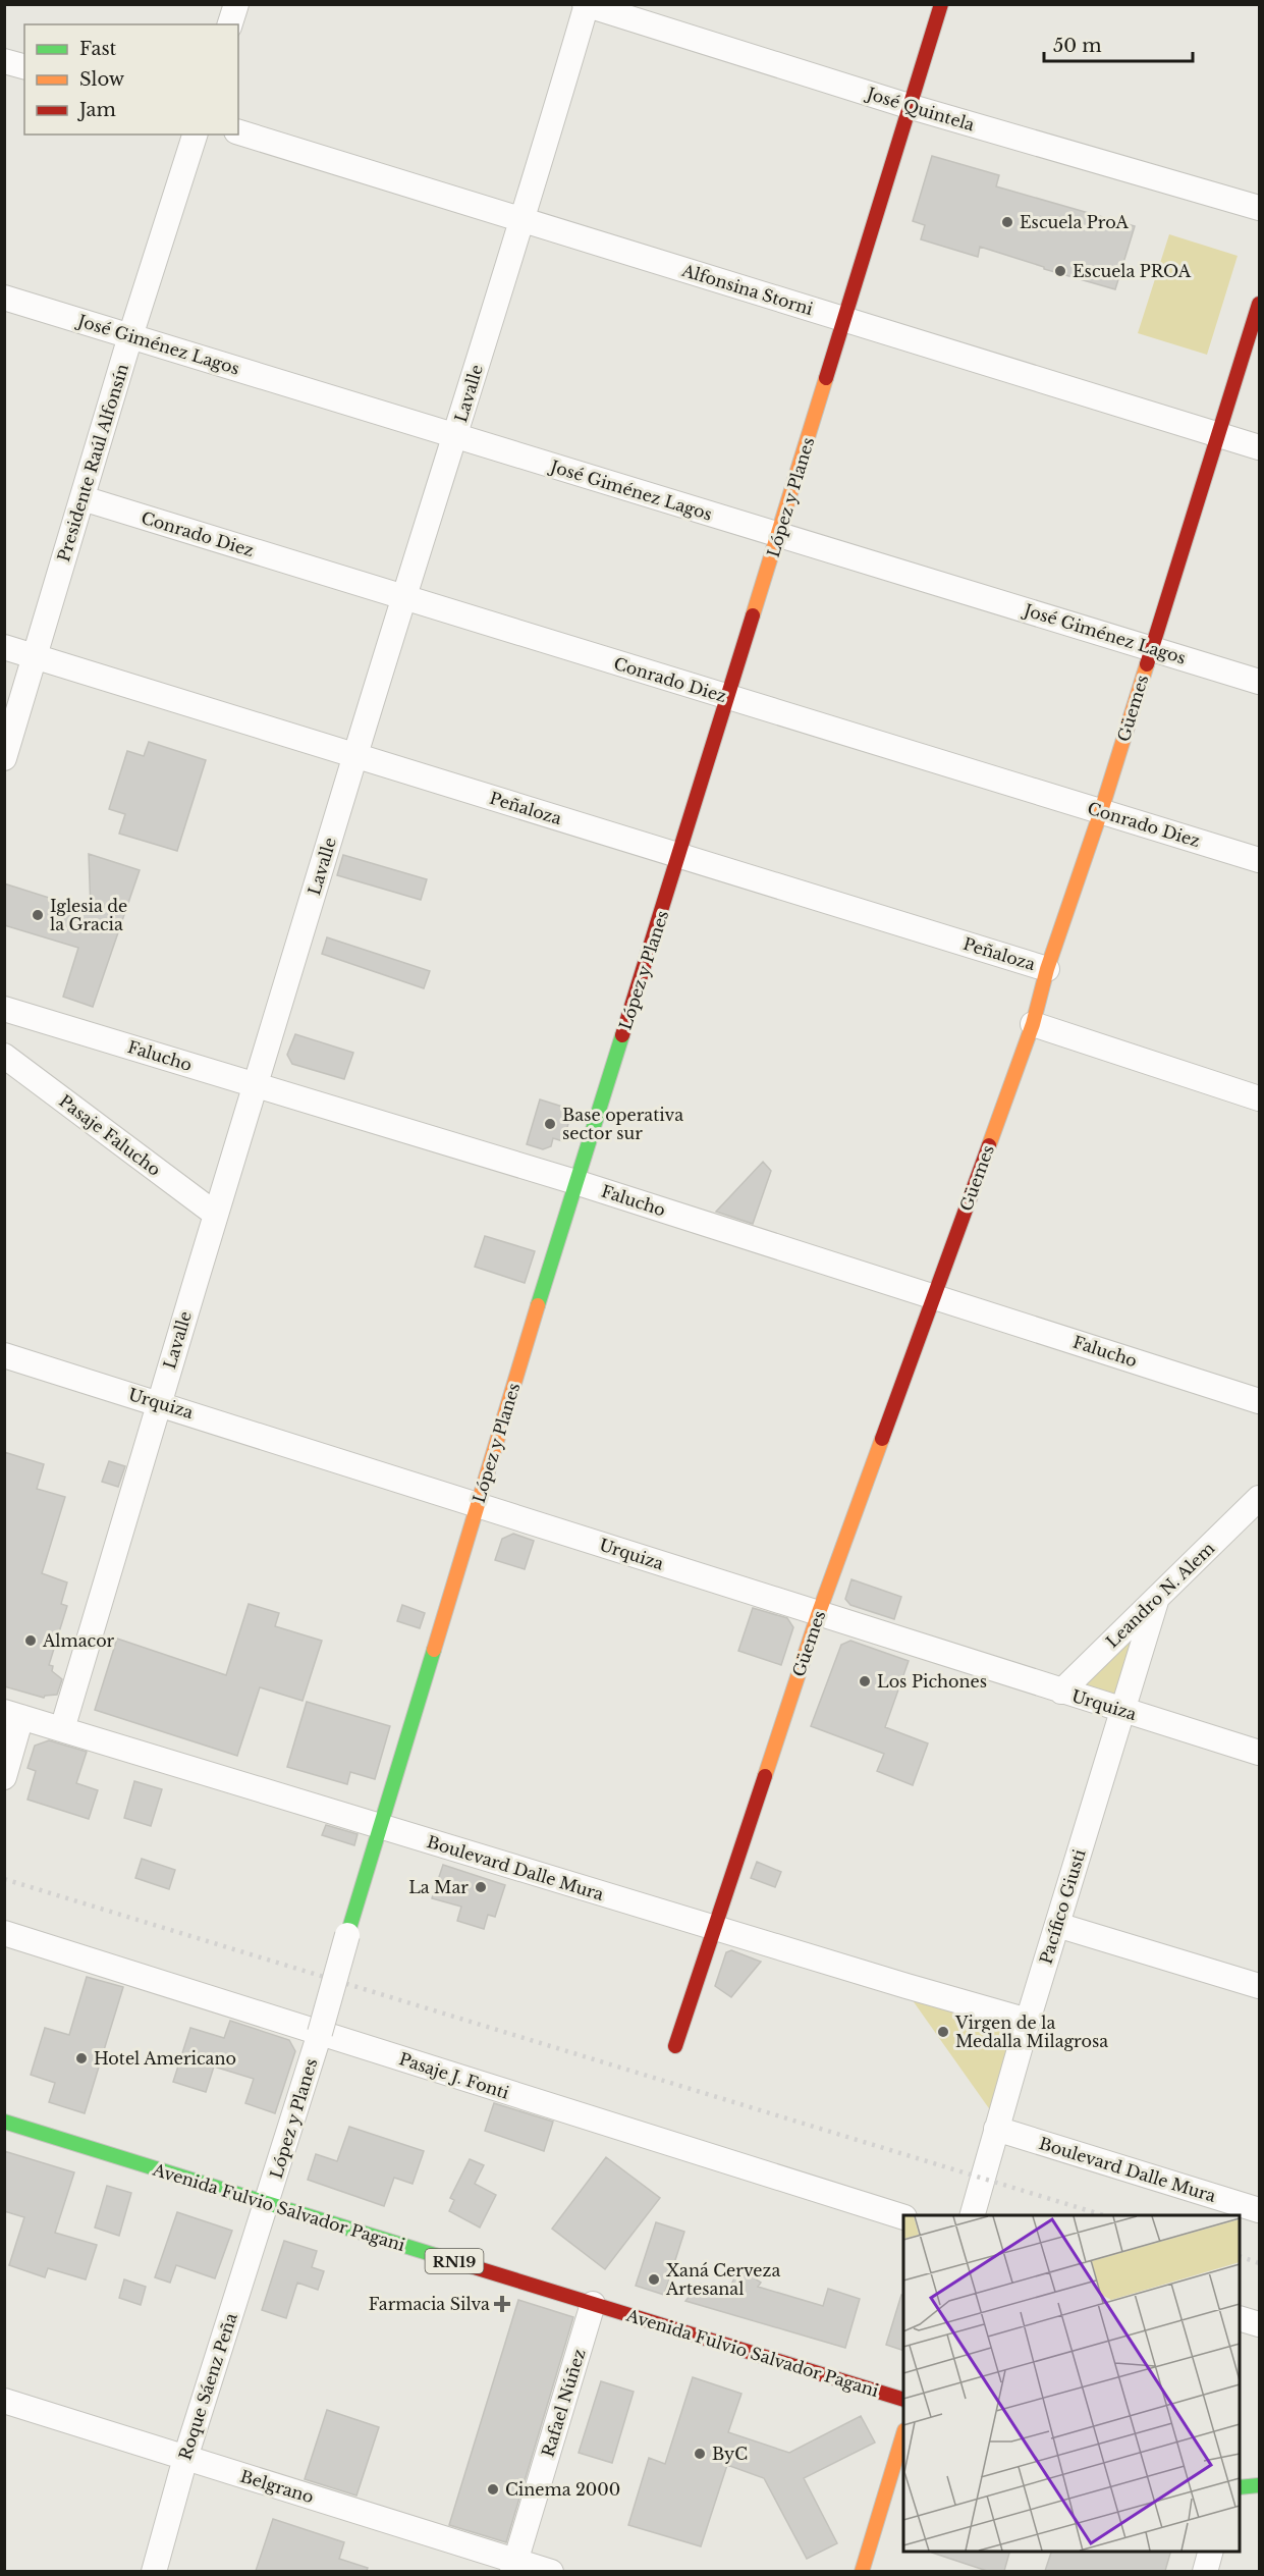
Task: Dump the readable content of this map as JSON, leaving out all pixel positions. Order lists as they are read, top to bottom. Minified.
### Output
{"streets":{"main road":["López y Planes","Güemes","Avenida Fulvio Salvador Pagani","RN19"],"street":["José Quintela","Alfonsina Storni","José Giménez Lagos","Lavalle","Presidente Raúl Alfonsín","Conrado Diez","Peñaloza","Falucho","Pasaje Falucho","Urquiza","Leandro N. Alem","Boulevard Dalle Mura","Pacífico Giusti","Pasaje J. Fonti","Roque Sáenz Peña","Rafael Núñez","Belgrano"]},"crossings":[["José Quintela","Lavalle"],["José Quintela","López y Planes"],["Alfonsina Storni","Lavalle"],["Alfonsina Storni","López y Planes"],["Alfonsina Storni","Güemes"],["José Giménez Lagos","Lavalle"],["José Giménez Lagos","Presidente Raúl Alfonsín"],["José Giménez Lagos","López y Planes"],["José Giménez Lagos","Güemes"],["Lavalle","Conrado Diez"],["Lavalle","Peñaloza"],["Lavalle","Falucho"],["Lavalle","Pasaje Falucho"],["Lavalle","Urquiza"],["Lavalle","Boulevard Dalle Mura"],["Presidente Raúl Alfonsín","Conrado Diez"],["Presidente Raúl Alfonsín","Peñaloza"],["López y Planes","Conrado Diez"],["López y Planes","Peñaloza"],["López y Planes","Falucho"],["López y Planes","Urquiza"],["López y Planes","Boulevard Dalle Mura"],["López y Planes","Pasaje J. Fonti"],["López y Planes","Avenida Fulvio Salvador Pagani"],["López y Planes","Roque Sáenz Peña"],["Conrado Diez","Güemes"],["Güemes","Peñaloza"],["Güemes","Falucho"],["Güemes","Urquiza"],["Güemes","Boulevard Dalle Mura"],["Urquiza","Leandro N. Alem"],["Urquiza","Pacífico Giusti"],["Leandro N. Alem","Pacífico Giusti"],["Boulevard Dalle Mura","Pacífico Giusti"],["Avenida Fulvio Salvador Pagani","Roque Sáenz Peña"],["Avenida Fulvio Salvador Pagani","Rafael Núñez"],["Roque Sáenz Peña","Belgrano"],["Rafael Núñez","Belgrano"]],"places":{"other":["Escuela ProA","Escuela PROA","Iglesia de la Gracia","Base operativa sector sur","Almacor","Los Pichones","La Mar","Virgen de la Medalla Milagrosa","Hotel Americano","Xaná Cerveza Artesanal","ByC","Cinema 2000"],"health":["Farmacia Silva"]},"legend":["Fast","Slow","Jam"],"scale_bar":"50 m"}
